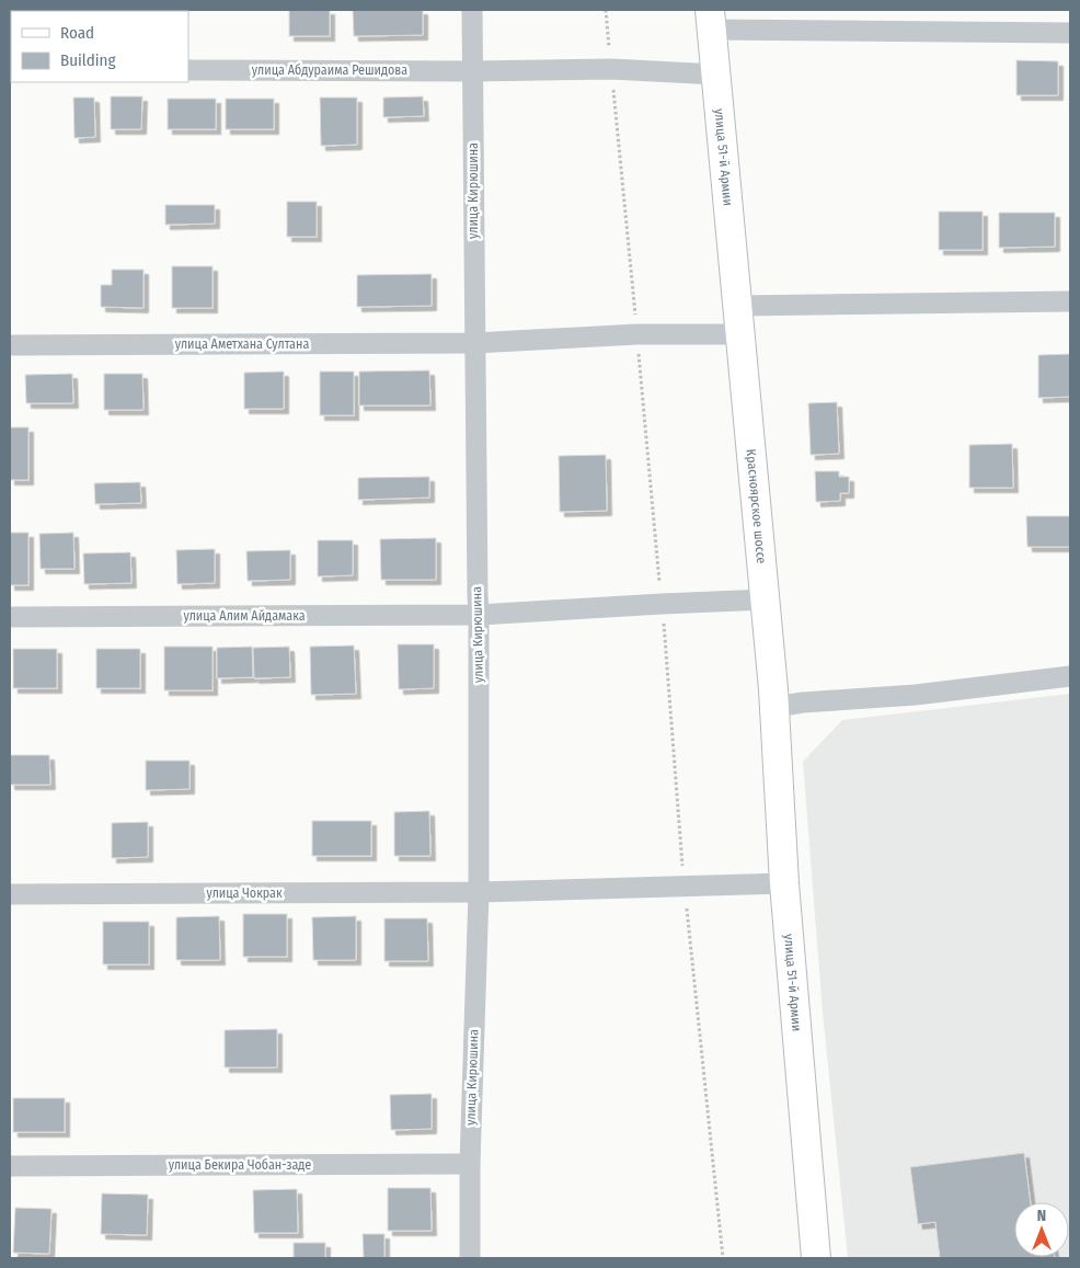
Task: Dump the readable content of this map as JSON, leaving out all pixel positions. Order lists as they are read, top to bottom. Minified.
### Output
{"streets":{"main road":["улица 51-й Армии","Красноярское шоссе"],"street":["улица Абдураима Решидова","улица Кирюшина","улица Аметхана Султана","улица Алим Айдамака","улица Чокрак","улица Бекира Чобан-заде"]},"crossings":[["улица Абдураима Решидова","улица 51-й Армии"],["улица Абдураима Решидова","улица Кирюшина"],["улица 51-й Армии","Красноярское шоссе"],["улица 51-й Армии","улица Чокрак"],["улица Кирюшина","улица Аметхана Султана"],["улица Кирюшина","улица Алим Айдамака"],["улица Кирюшина","улица Чокрак"],["улица Кирюшина","улица Бекира Чобан-заде"],["улица Аметхана Султана","Красноярское шоссе"],["Красноярское шоссе","улица Алим Айдамака"]],"legend":["Road","Building"],"north":"top"}
